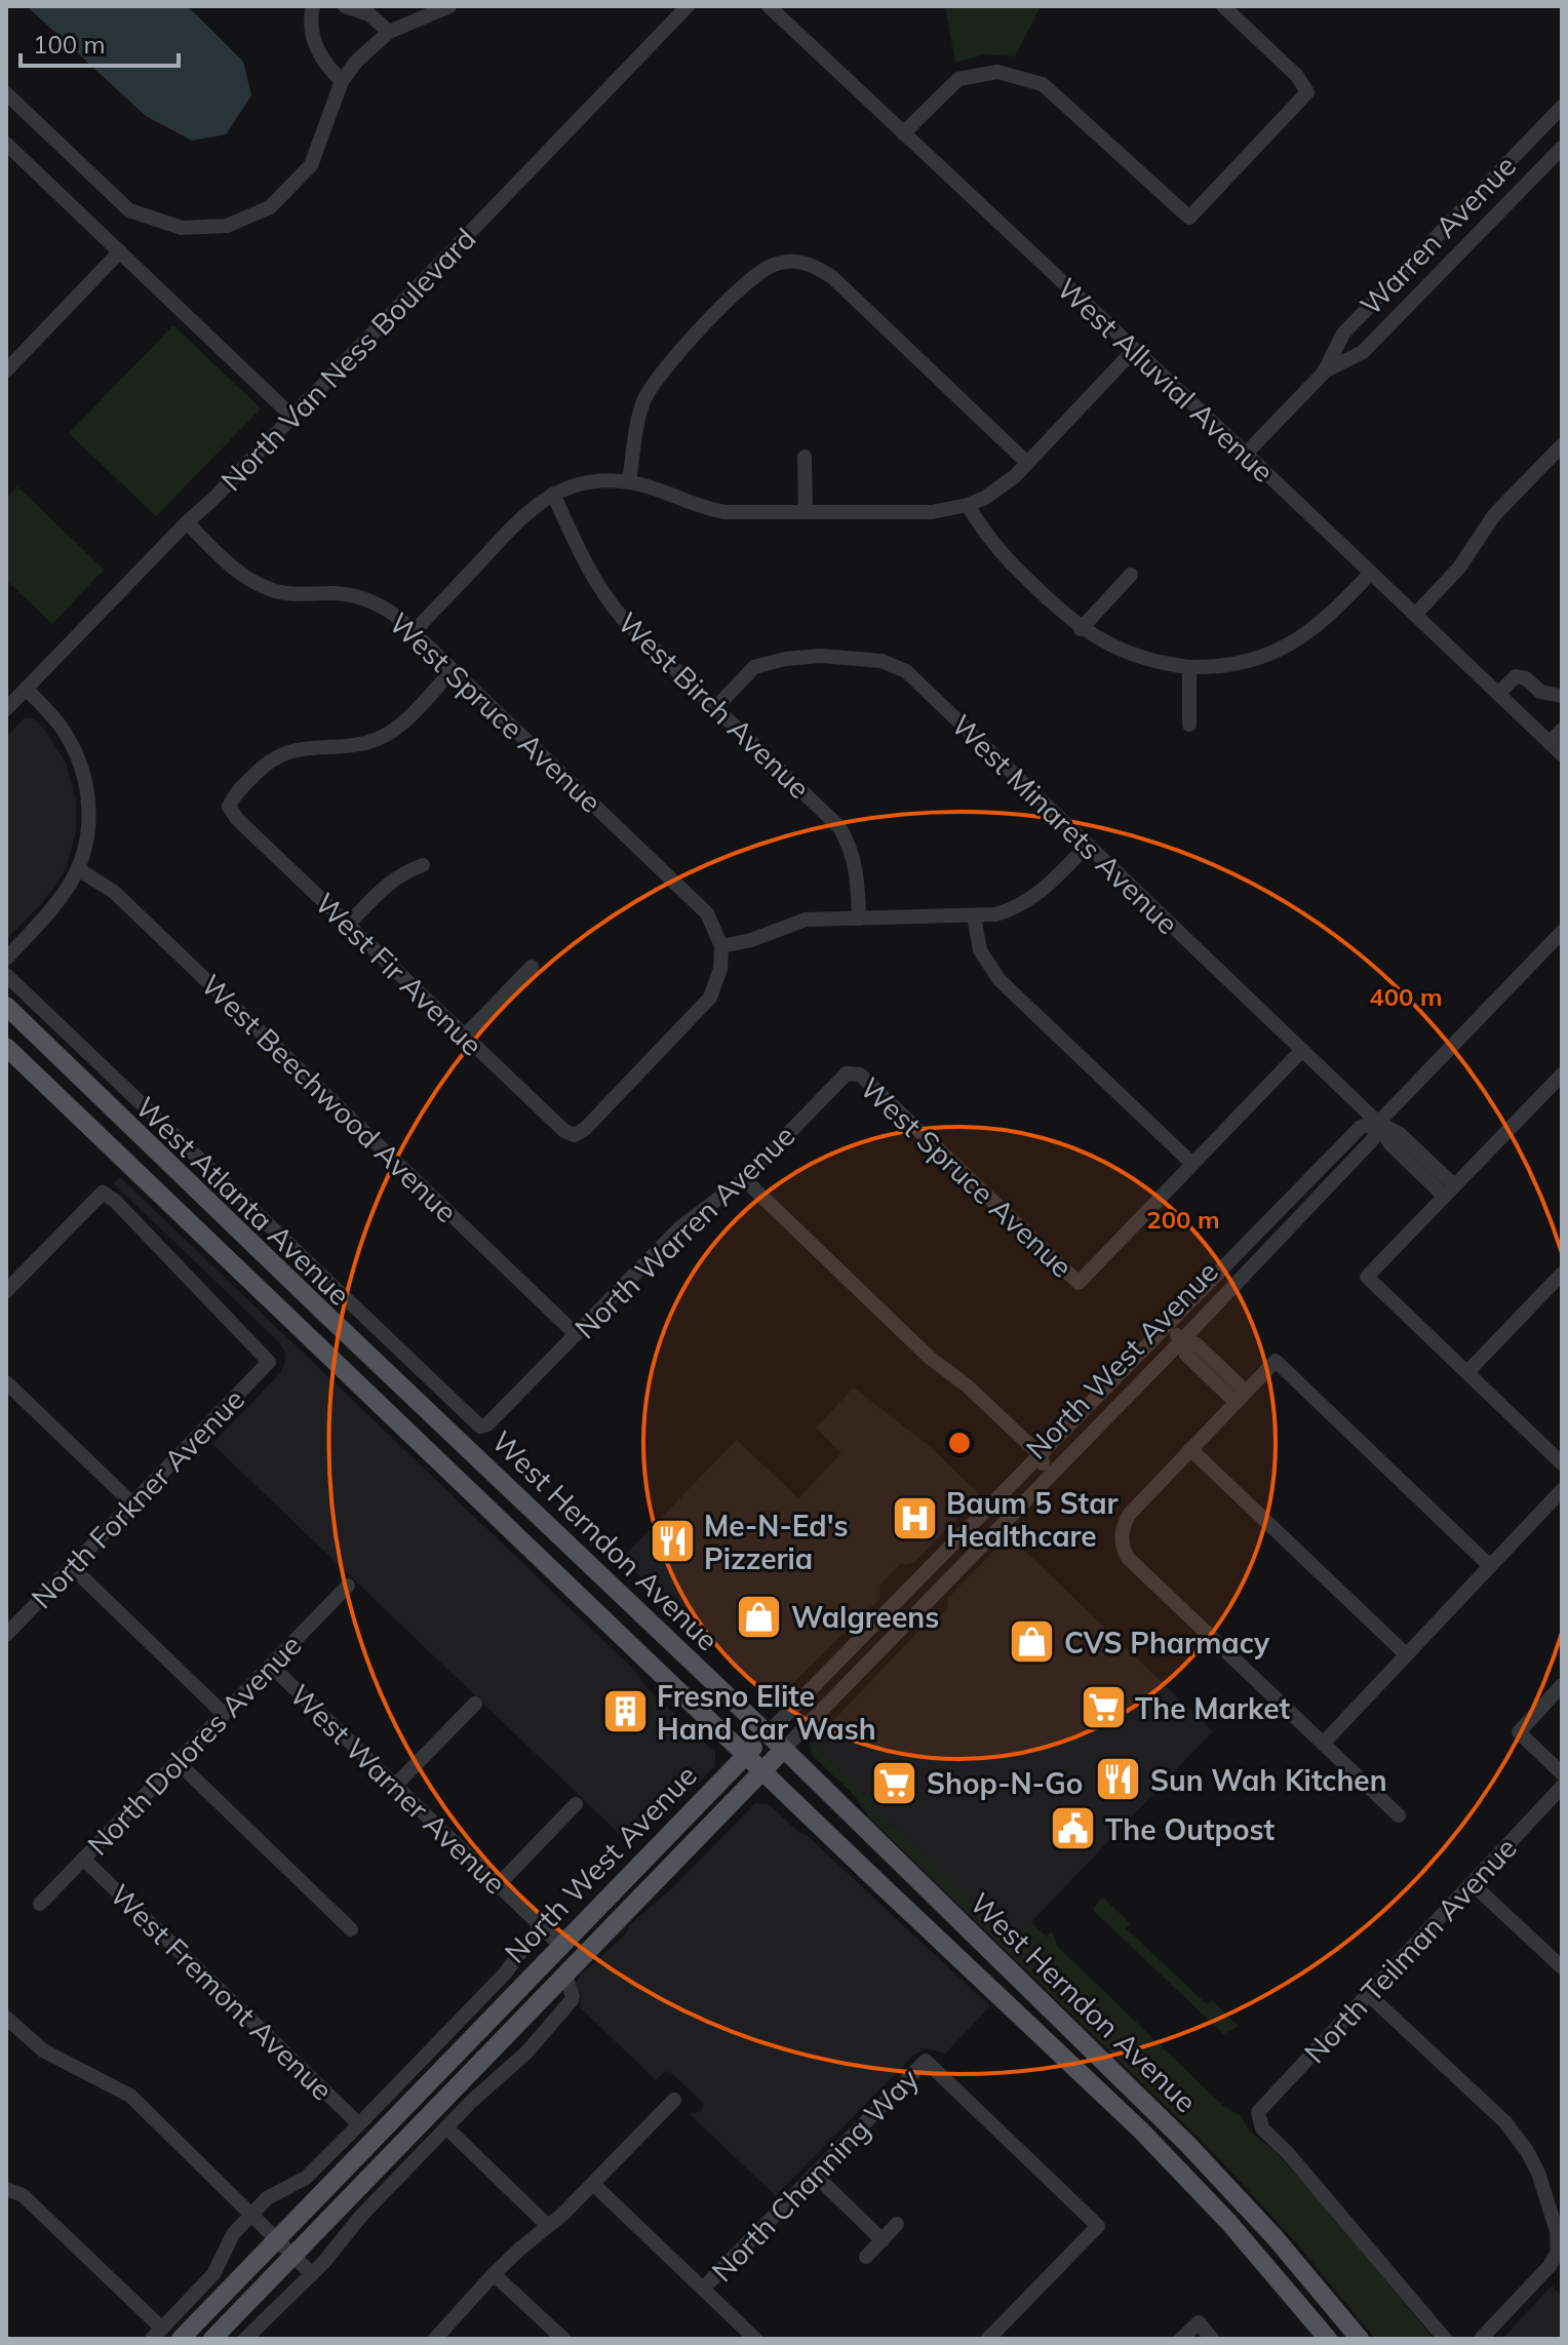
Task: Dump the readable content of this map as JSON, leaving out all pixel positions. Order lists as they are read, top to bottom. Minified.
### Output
{"streets":{"main road":["North West Avenue","West Herndon Avenue"],"street":["Warren Avenue","North Van Ness Boulevard","West Alluvial Avenue","West Birch Avenue","West Spruce Avenue","West Minarets Avenue","West Fir Avenue","West Beechwood Avenue","West Atlanta Avenue","North Warren Avenue","North Forkner Avenue","North Dolores Avenue","West Warner Avenue","North Teilman Avenue","West Fremont Avenue","North Channing Way"]},"crossings":[["Warren Avenue","West Alluvial Avenue"],["North Van Ness Boulevard","West Spruce Avenue"],["West Birch Avenue","West Minarets Avenue"],["West Spruce Avenue","West Fir Avenue"],["West Spruce Avenue","North Warren Avenue"],["West Minarets Avenue","North West Avenue"],["West Beechwood Avenue","North Warren Avenue"],["West Atlanta Avenue","North Warren Avenue"],["North West Avenue","West Herndon Avenue"],["North West Avenue","West Warner Avenue"],["North Dolores Avenue","West Warner Avenue"],["North Dolores Avenue","West Fremont Avenue"]],"places":{"hospital":["Baum 5 Star Healthcare"],"restaurant":["Me-N-Ed's Pizzeria","Sun Wah Kitchen"],"shop":["Walgreens","CVS Pharmacy"],"supermarket":["The Market","Shop-N-Go"],"building":["Fresno Elite Hand Car Wash"],"public building":["The Outpost"]},"scale_bar":"100 m","rings":["400 m","200 m"]}
